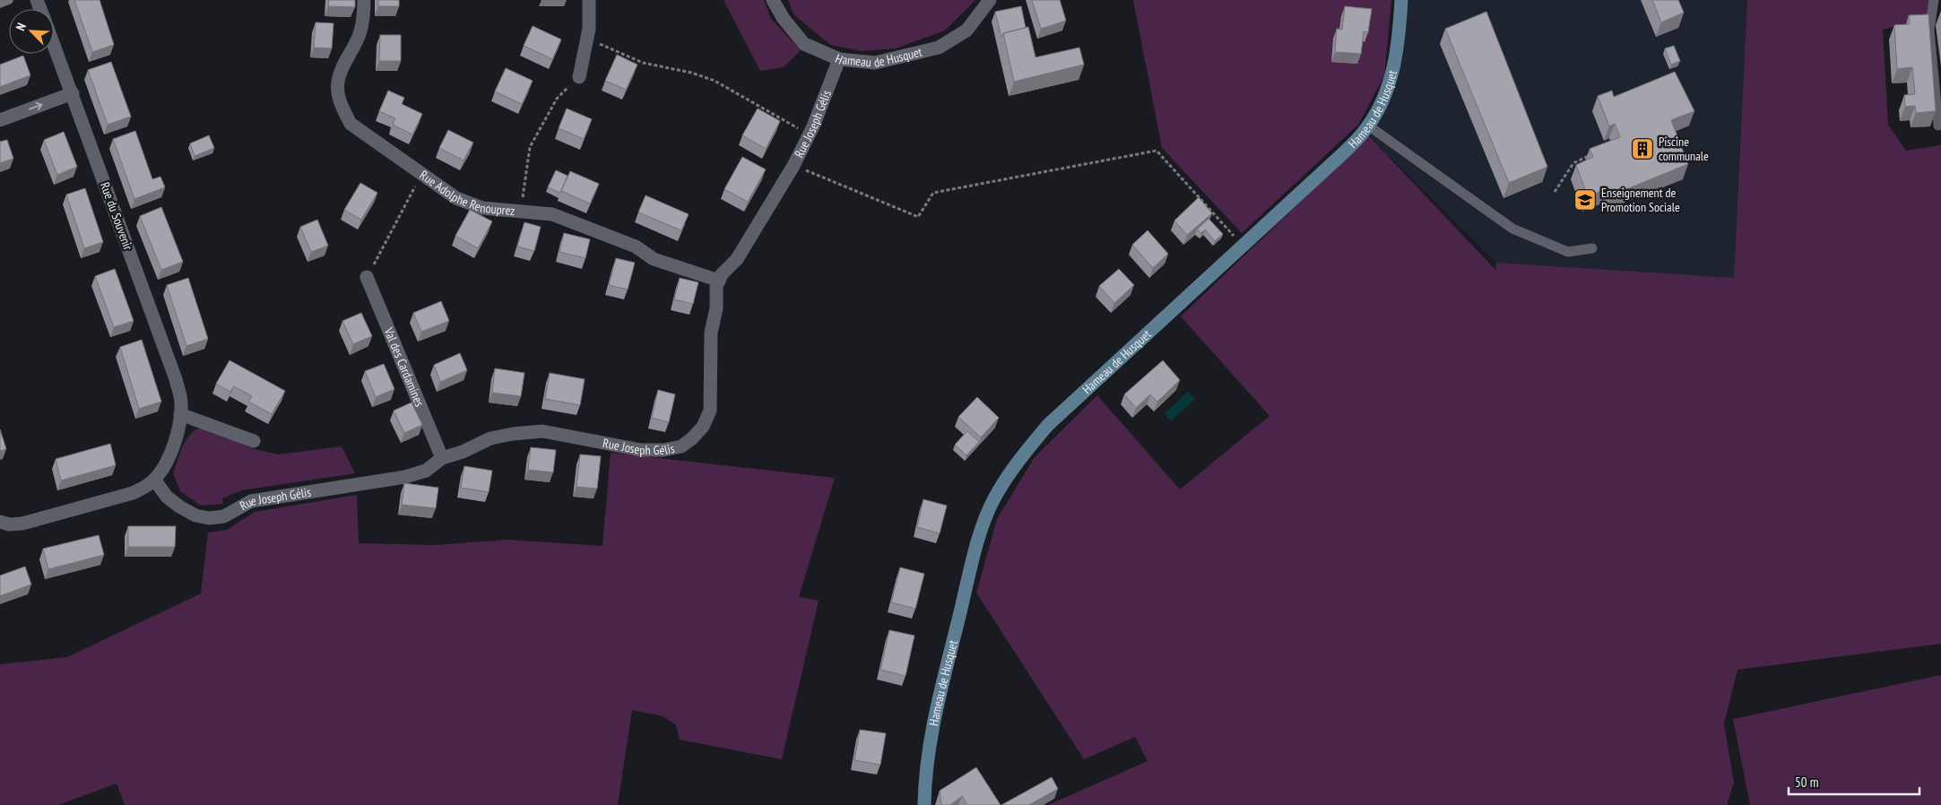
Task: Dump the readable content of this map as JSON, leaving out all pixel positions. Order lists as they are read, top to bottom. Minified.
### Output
{"streets":{"street":["Hameau de Husquet","Rue Joseph Gélis","Rue Adolphe Renouprez","Rue du Souvenir","Val des Cardamines"]},"crossings":[["Hameau de Husquet","Rue Joseph Gélis"],["Rue Joseph Gélis","Rue Adolphe Renouprez"],["Rue Joseph Gélis","Rue du Souvenir"],["Rue Joseph Gélis","Val des Cardamines"]],"places":{"building":["Piscine communale"],"school or university":["Enseignement de Promotion Sociale"]},"scale_bar":"50 m","north":"top left"}
